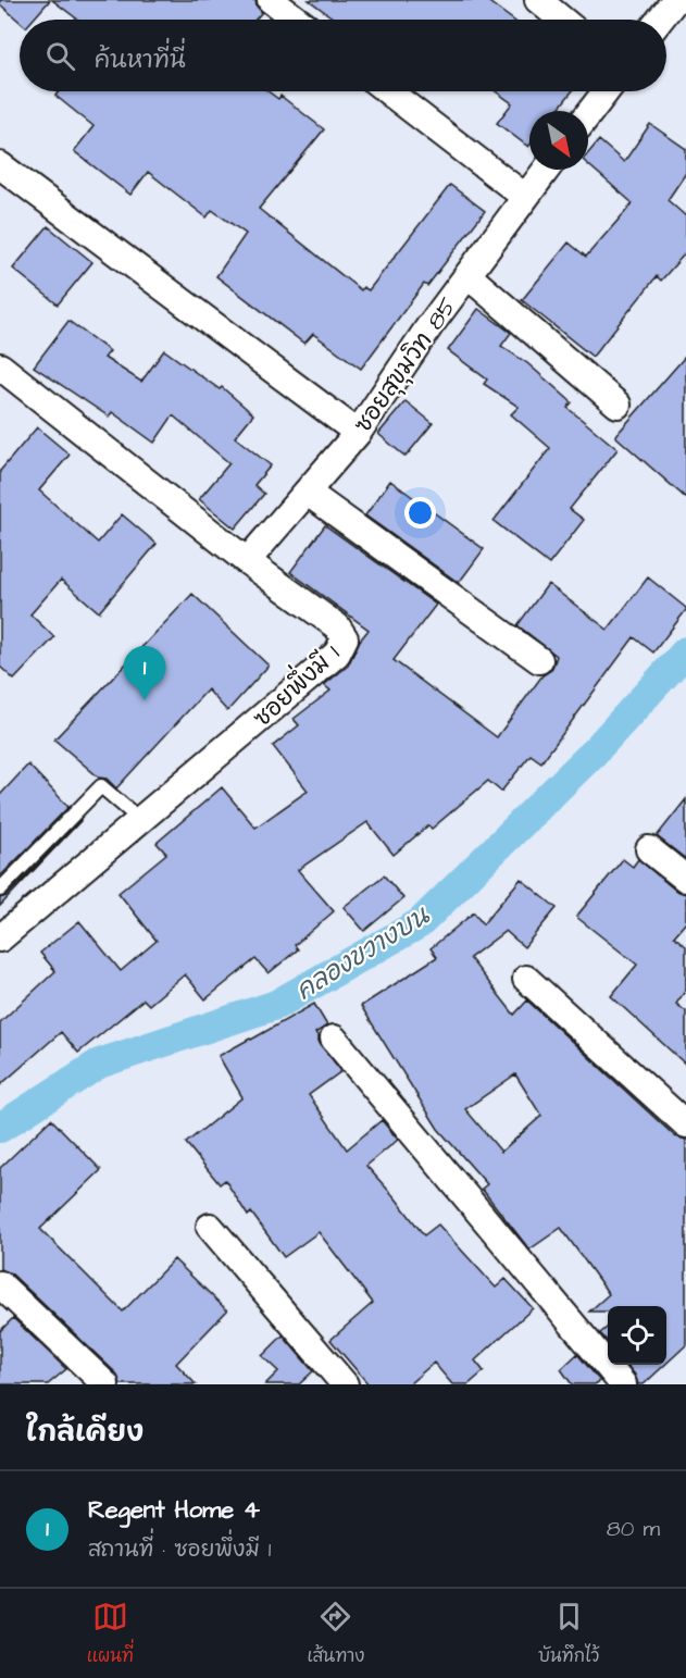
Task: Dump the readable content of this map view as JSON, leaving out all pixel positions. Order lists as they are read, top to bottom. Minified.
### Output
{"streets":{"street":["ซอยสุขุมวิท 85","ซอยพึ่งมี 1"]},"crossings":[["ซอยสุขุมวิท 85","ซอยพึ่งมี 1"]],"water":["คลองขวางบน"],"north":"bottom right","page":{"search":"ค้นหาที่นี่","pins":"1","heading":"ใกล้เคียง","list":[{"mark":"1","name":"Regent Home 4","note":"สถานที่ · ซอยพึ่งมี 1","value":"80 m"}],"nav":["แผนที่","เส้นทาง","บันทึกไว้"]}}
